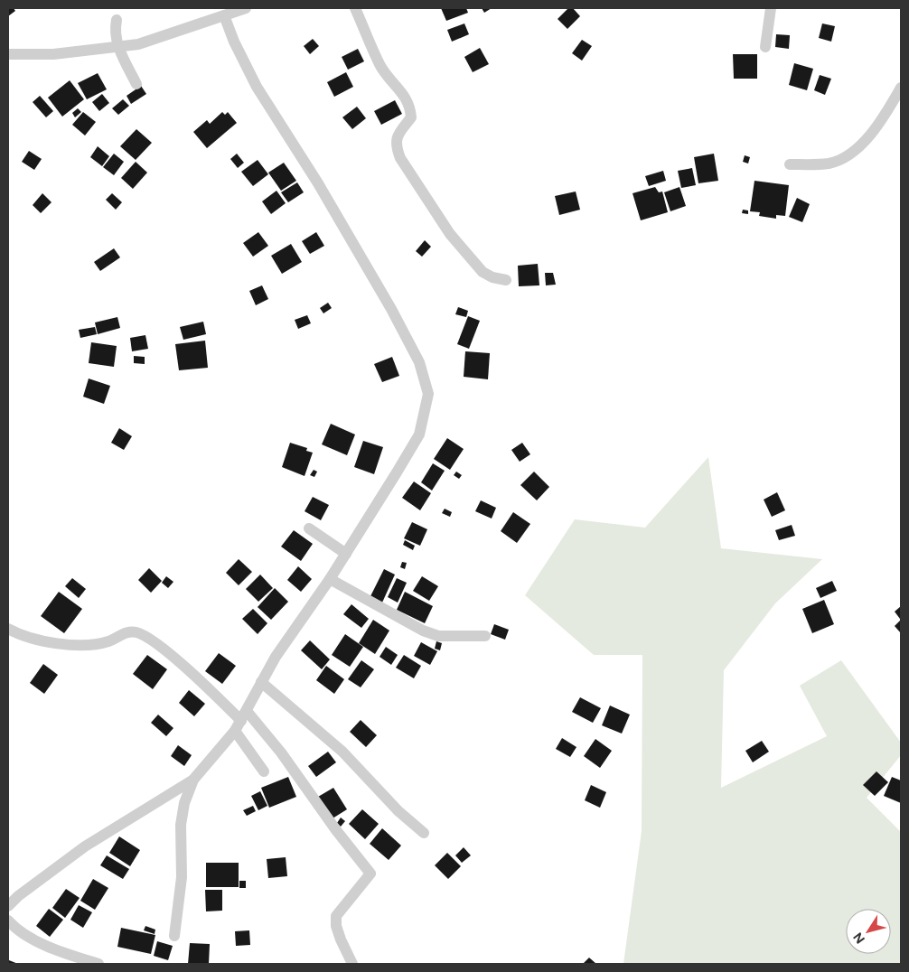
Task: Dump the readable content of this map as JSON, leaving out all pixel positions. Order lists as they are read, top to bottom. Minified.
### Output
{"north":"bottom left"}
